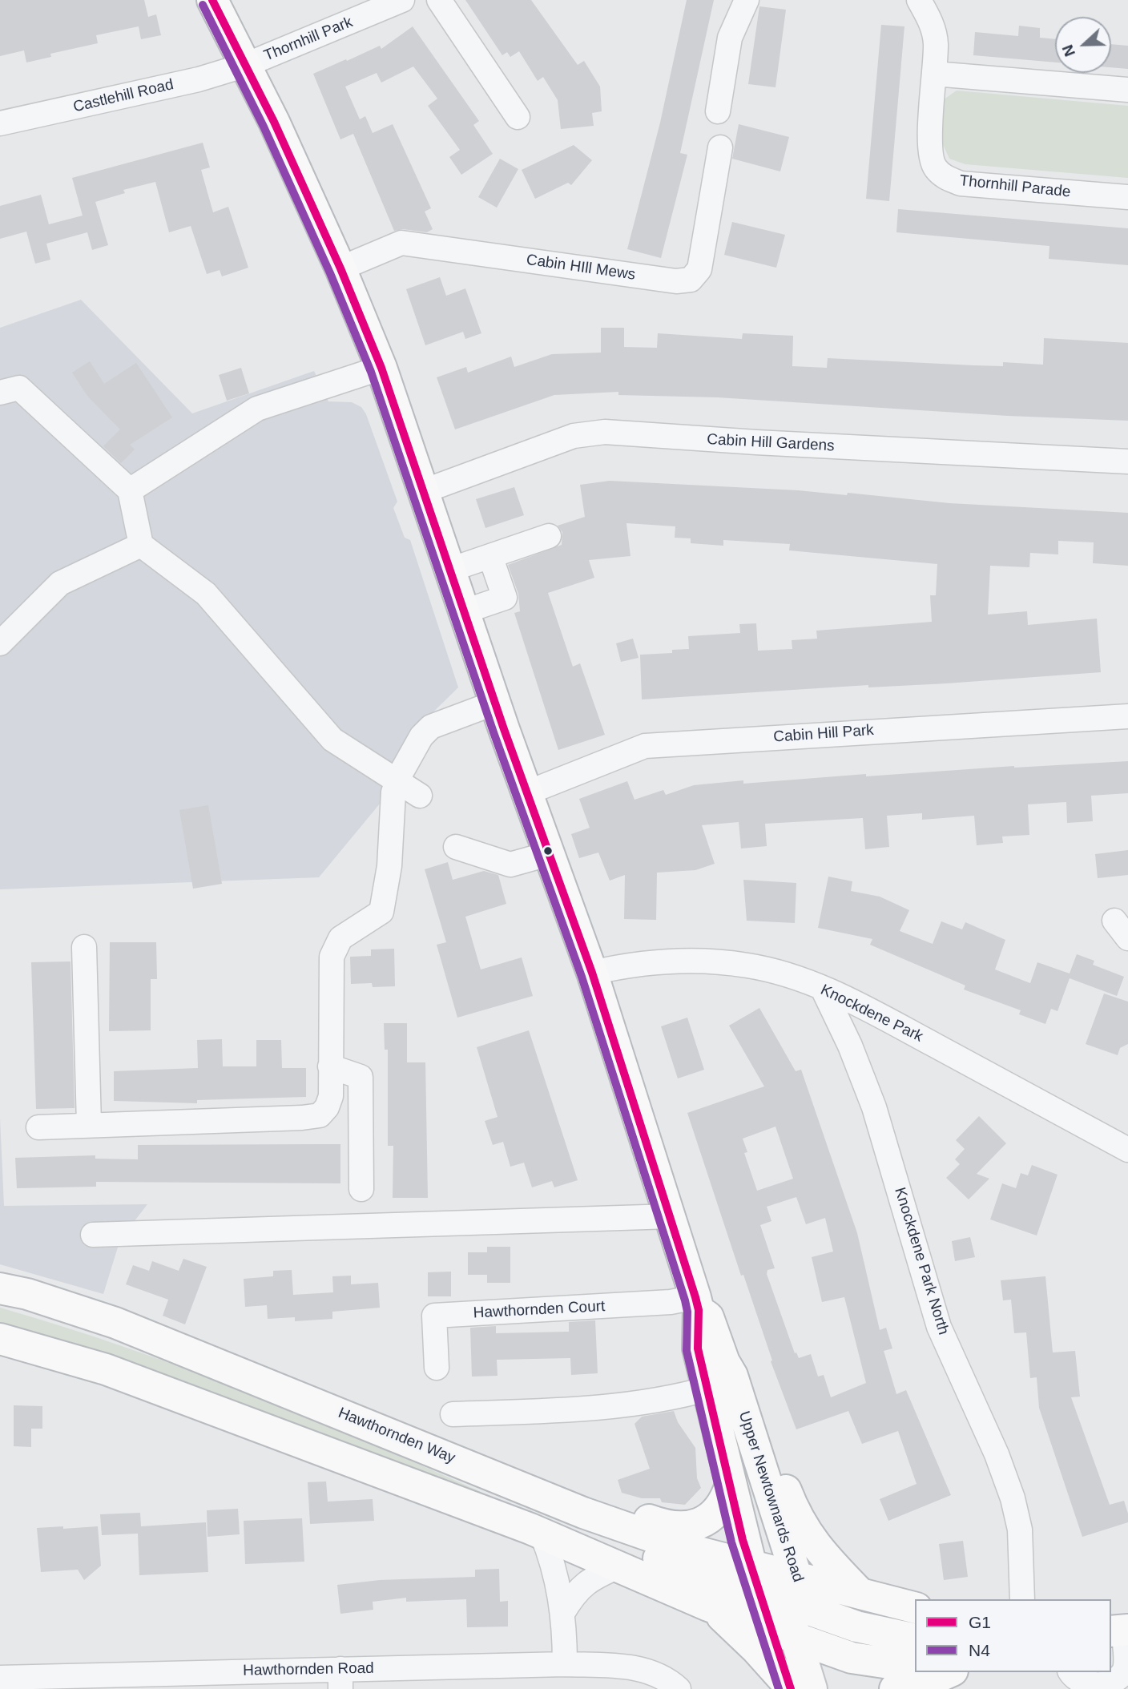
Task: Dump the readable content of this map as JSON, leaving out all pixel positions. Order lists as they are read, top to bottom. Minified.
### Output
{"streets":{"main road":["Hawthornden Way","Upper Newtownards Road"],"street":["Thornhill Park","Castlehill Road","Thornhill Parade","Cabin HIll Mews","Cabin Hill Gardens","Cabin Hill Park","Knockdene Park","Knockdene Park North","Hawthornden Court","Hawthornden Road"]},"crossings":[["Thornhill Park","Castlehill Road"],["Thornhill Park","Upper Newtownards Road"],["Castlehill Road","Upper Newtownards Road"],["Cabin HIll Mews","Upper Newtownards Road"],["Cabin Hill Gardens","Upper Newtownards Road"],["Cabin Hill Park","Upper Newtownards Road"],["Knockdene Park","Knockdene Park North"],["Knockdene Park","Upper Newtownards Road"],["Hawthornden Court","Upper Newtownards Road"],["Hawthornden Way","Upper Newtownards Road"]],"lines":["transit line G1","transit line N4"],"legend":["G1","N4"],"north":"left"}
